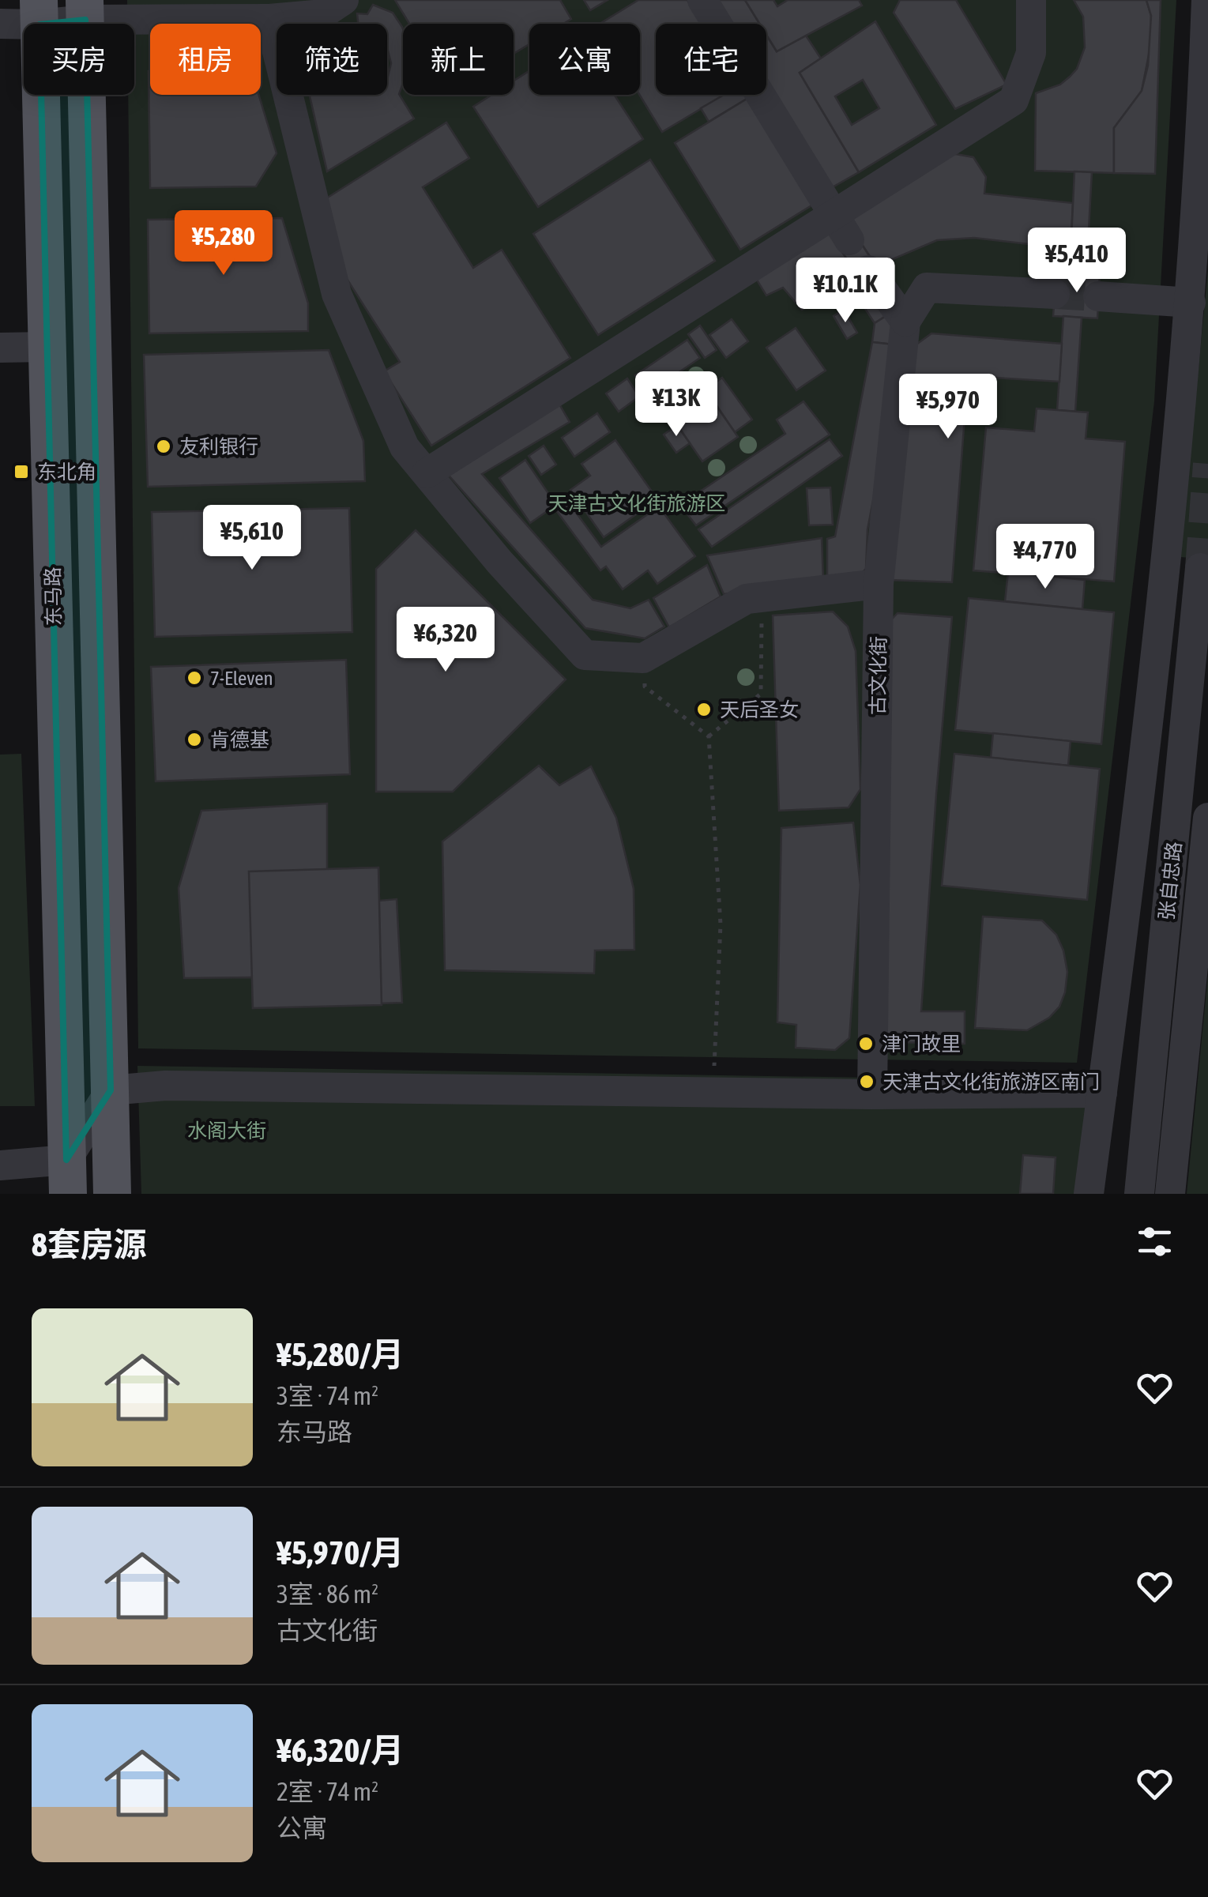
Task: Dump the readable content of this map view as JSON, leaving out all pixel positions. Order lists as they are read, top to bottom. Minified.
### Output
{"streets":{"main road":["东马路"],"street":["古文化街","张自忠路"]},"parks":["天津古文化街旅游区","水阁大街"],"places":{"other":["友利银行","7-Eleven","天后圣女","肯德基","津门故里","天津古文化街旅游区南门"],"transit":["东北角"]},"page":{"chip":["买房","租房","筛选","新上","公寓","住宅"],"price":["¥5,280","¥5,410","¥10.1K","¥13K","¥5,970","¥5,610","¥4,770","¥6,320"],"heading":"8套房源","list":[{"name":"¥5,280/月","note":"3室 · 74 m² · 东马路"},{"name":"¥5,970/月","note":"3室 · 86 m² · 古文化街"},{"name":"¥6,320/月","note":"2室 · 74 m² · 公寓"}]}}
